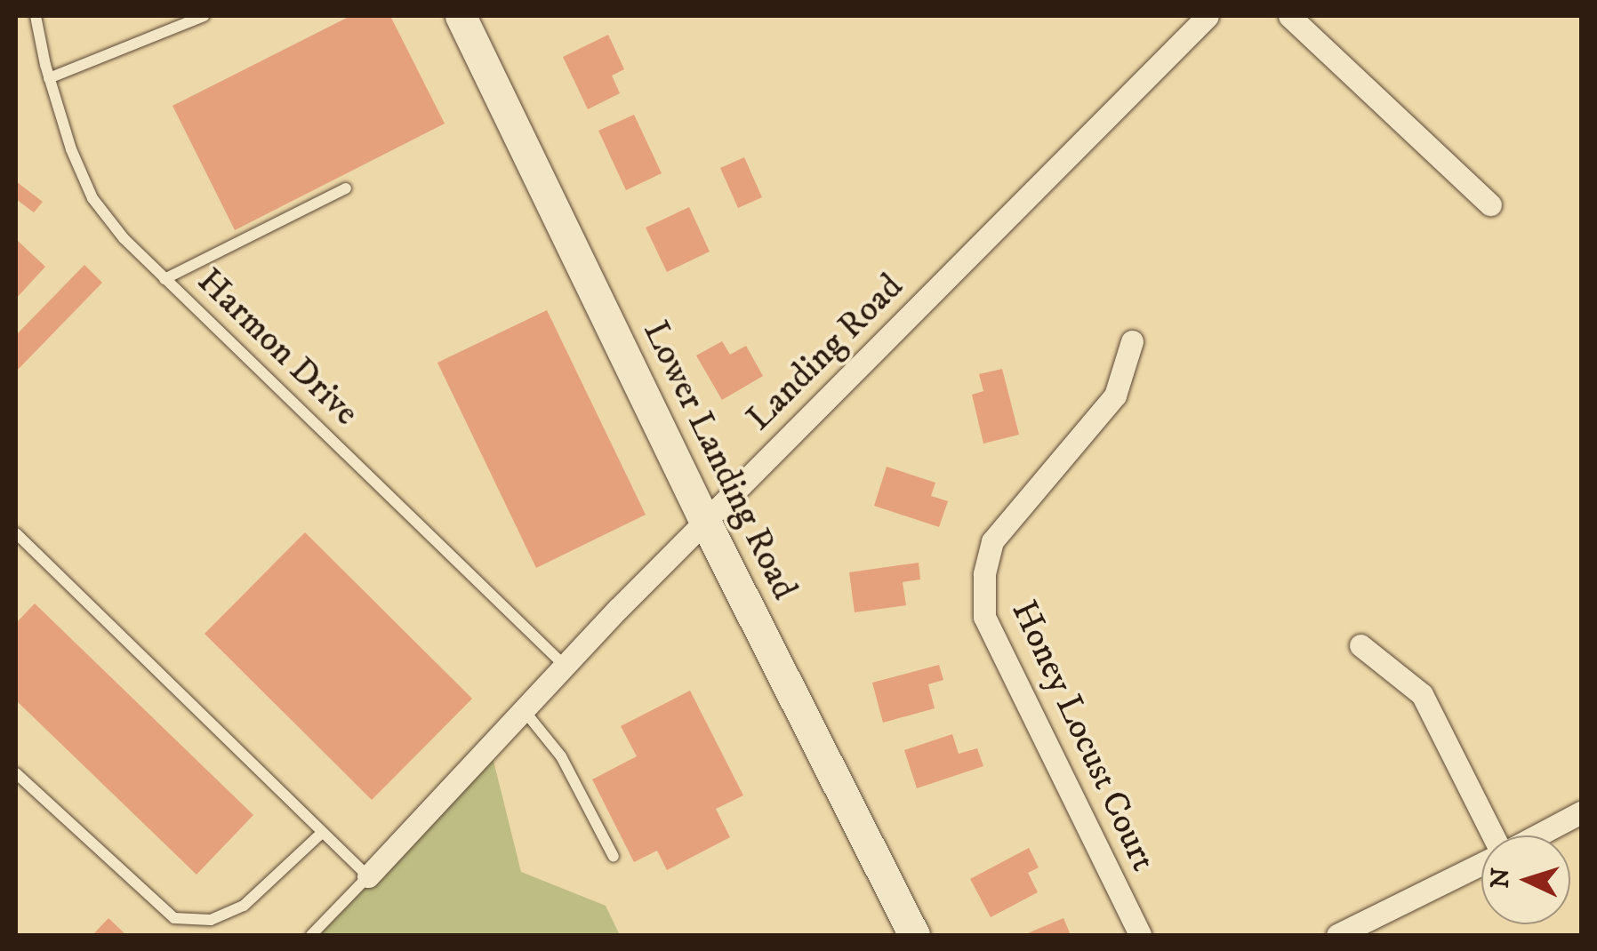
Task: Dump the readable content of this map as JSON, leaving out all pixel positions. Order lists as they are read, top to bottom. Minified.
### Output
{"streets":{"main road":["Lower Landing Road"],"street":["Landing Road","Honey Locust Court"],"lane":["Harmon Drive"]},"crossings":[["Harmon Drive","Landing Road"],["Landing Road","Lower Landing Road"]],"north":"left"}
